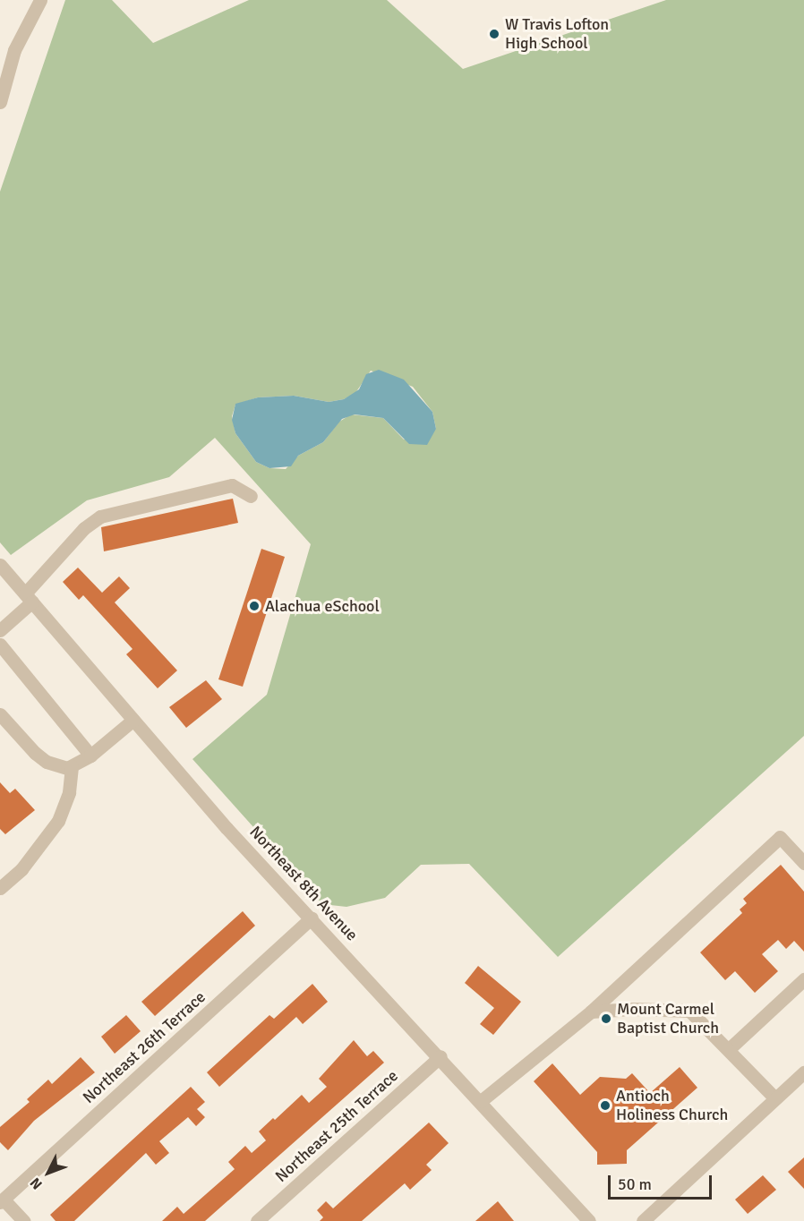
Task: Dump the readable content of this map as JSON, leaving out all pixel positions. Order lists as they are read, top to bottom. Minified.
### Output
{"streets":{"street":["Northeast 8th Avenue","Northeast 26th Terrace","Northeast 25th Terrace"]},"crossings":[["Northeast 8th Avenue","Northeast 26th Terrace"],["Northeast 8th Avenue","Northeast 25th Terrace"]],"places":["W Travis Lofton High School","Alachua eSchool","Mount Carmel Baptist Church","Antioch Holiness Church"],"scale_bar":"50 m","north":"bottom left"}
